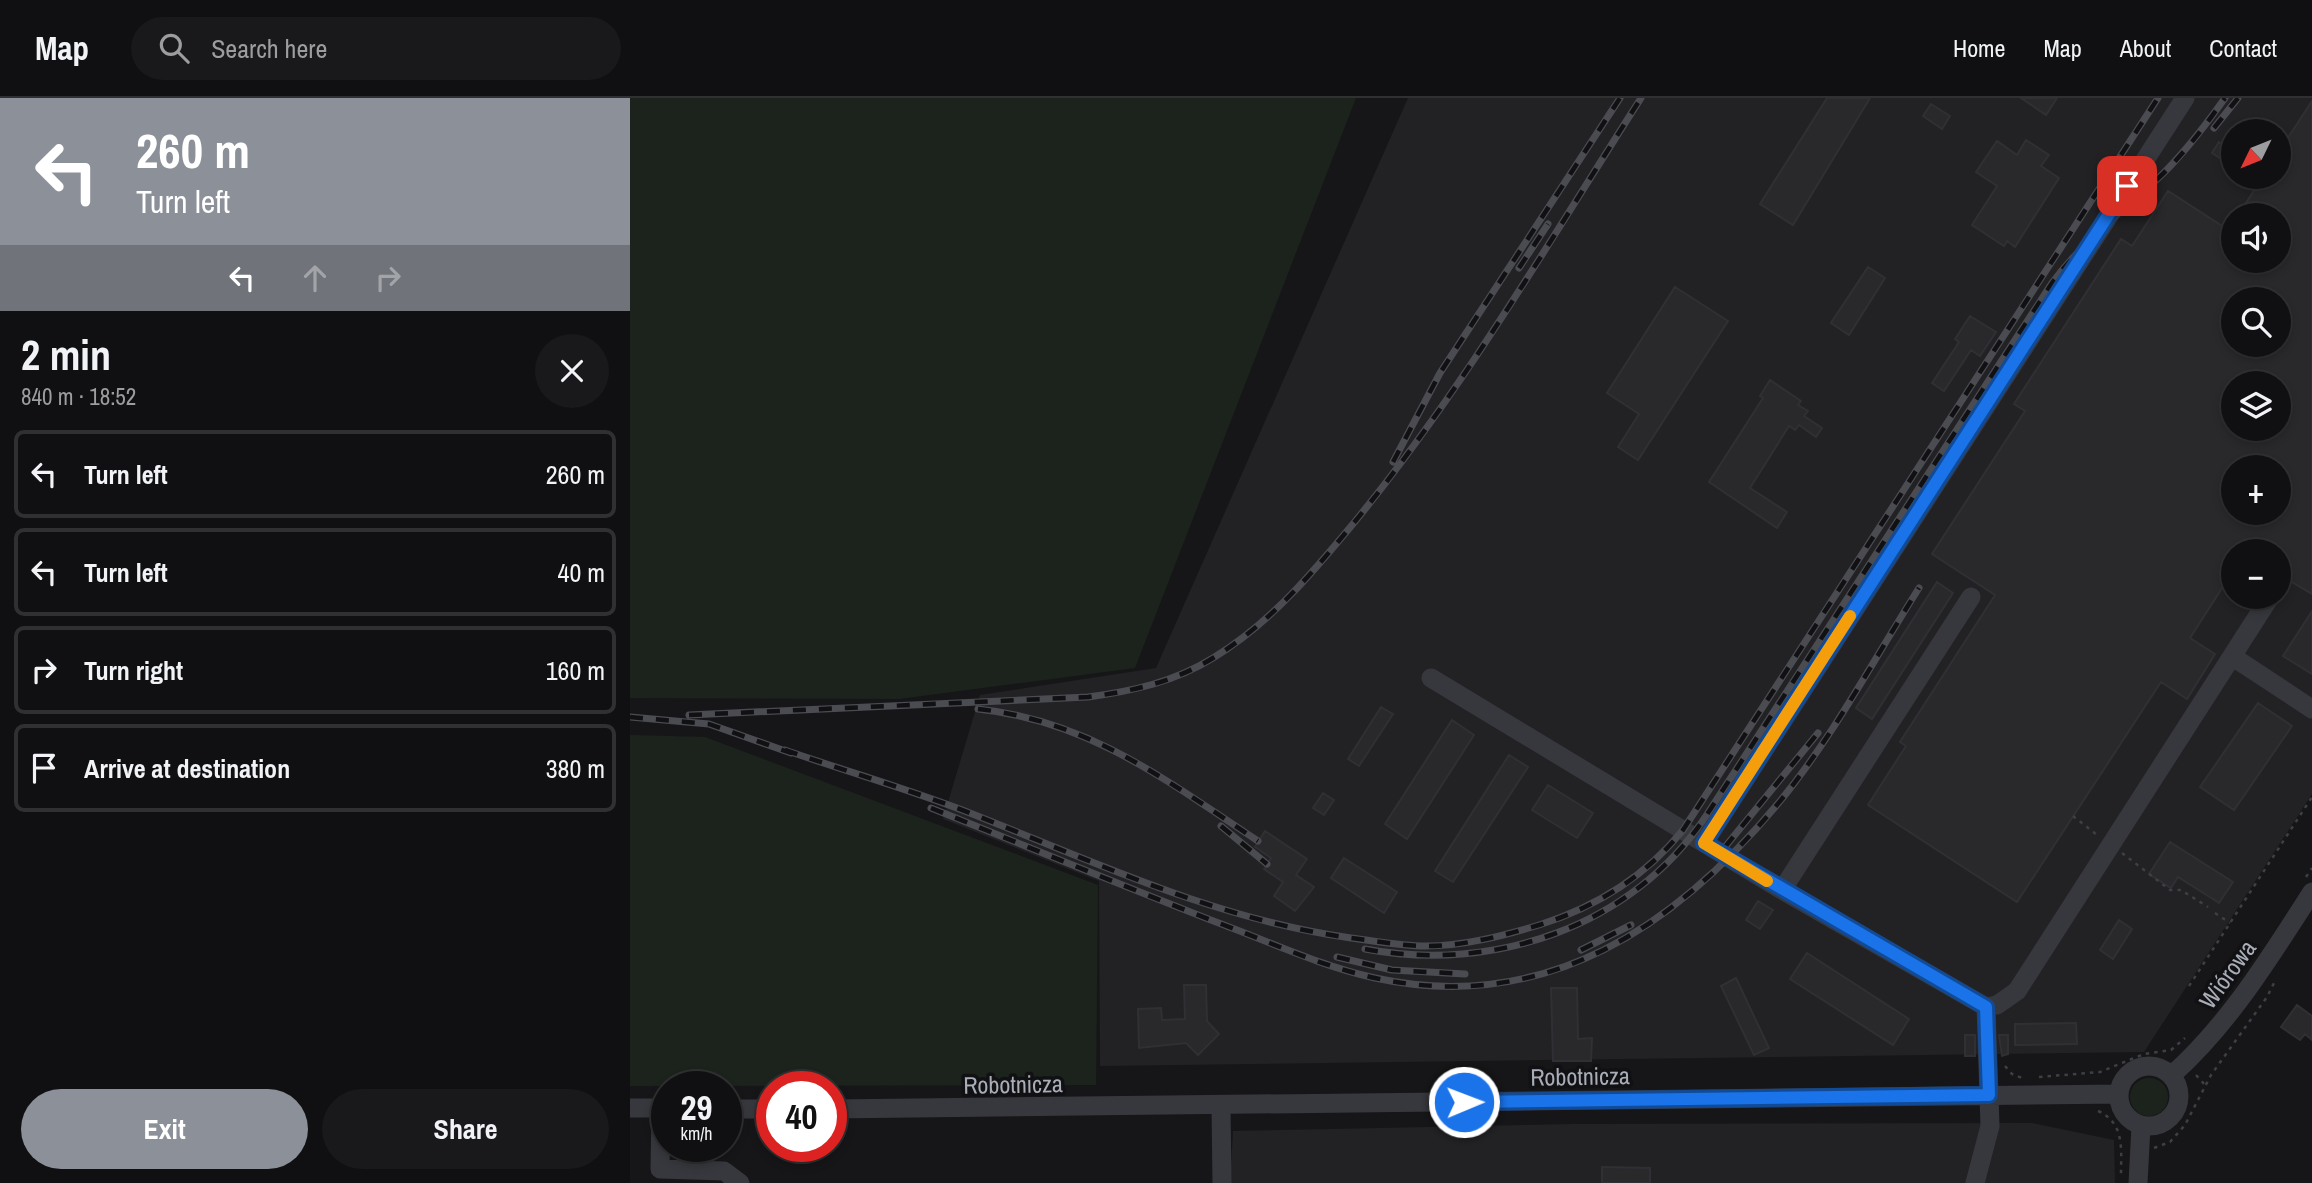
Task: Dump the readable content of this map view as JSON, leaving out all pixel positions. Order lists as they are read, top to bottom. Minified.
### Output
{"streets":{"street":["Wiórowa","Robotnicza"]},"crossings":[["Wiórowa","Robotnicza"]],"north":"bottom left","page":{"header":"Map","search":"Search here","nav":["Home","Map","About","Contact"],"turn":["260 m","Turn left"],"map_buttons":["+","−"],"heading":["2 min","840 m · 18:52"],"list":[{"name":"Turn left","value":"260 m"},{"name":"Turn left","value":"40 m"},{"name":"Turn right","value":"160 m"},{"name":"Arrive at destination","value":"380 m"}],"speed":"29 km/h","limit":"40","buttons":["Exit","Share"]}}
